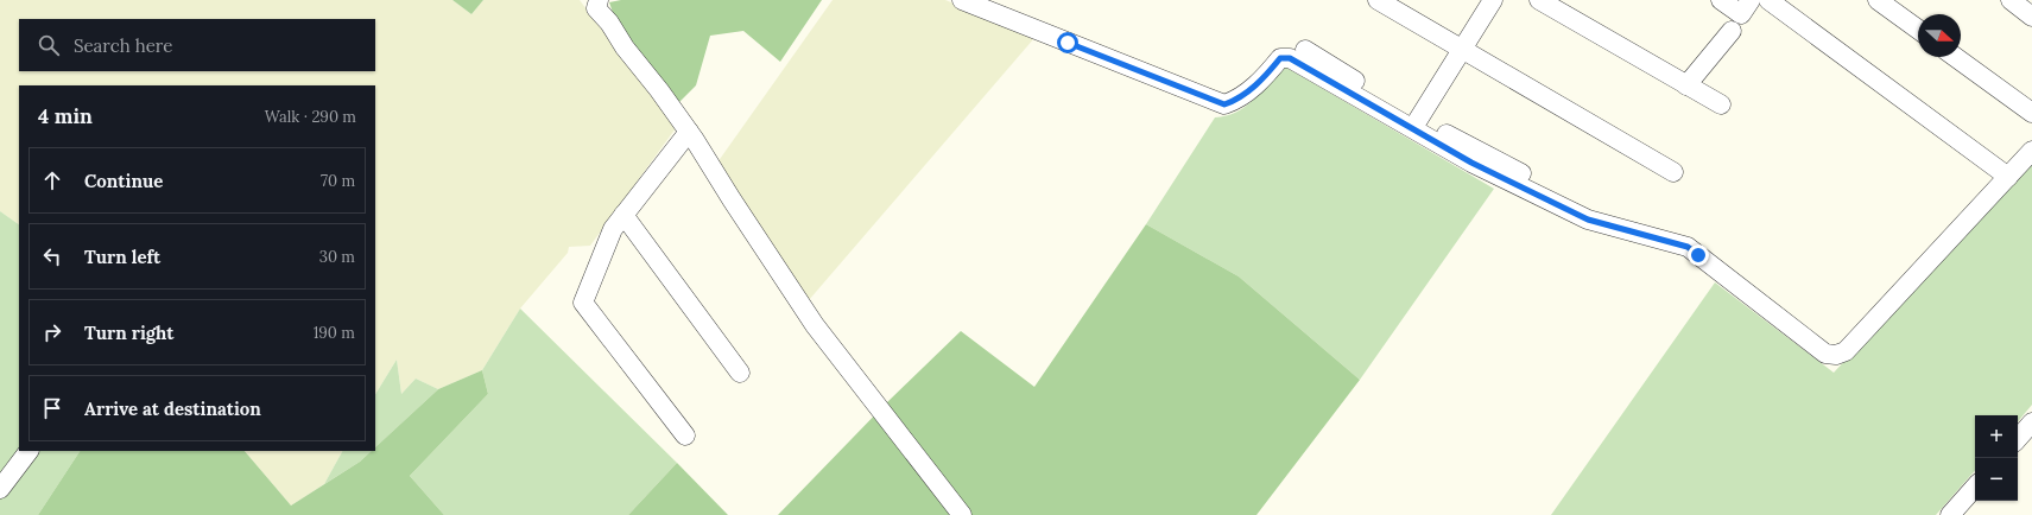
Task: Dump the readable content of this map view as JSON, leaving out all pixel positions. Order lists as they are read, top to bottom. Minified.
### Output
{"north":"right","page":{"search":"Search here","heading":["4 min","Walk · 290 m"],"list":[["Continue","70 m"],["Turn left","30 m"],["Turn right","190 m"],"Arrive at destination"],"map_buttons":["+","−"]}}
